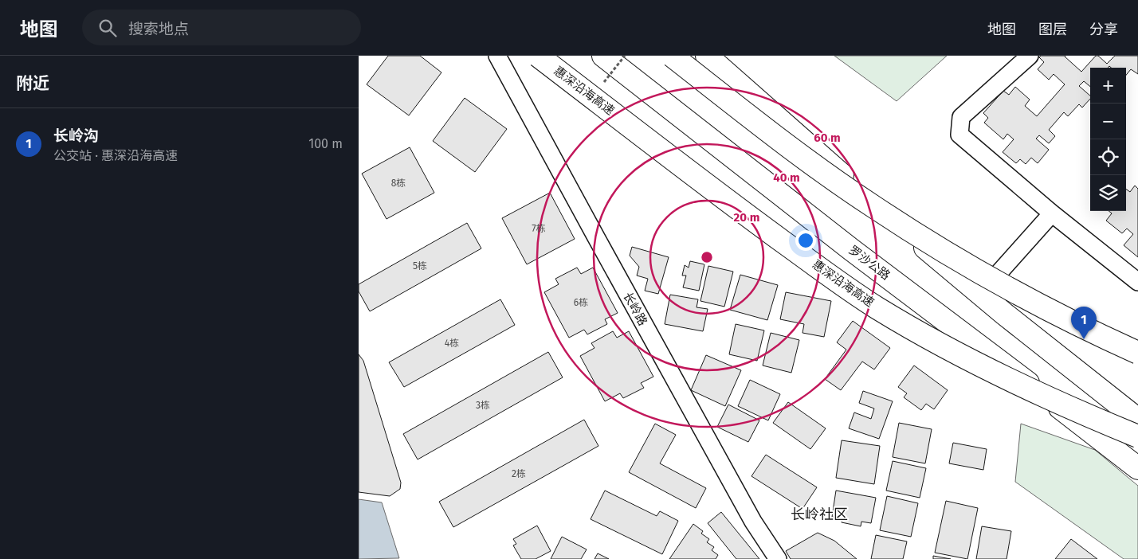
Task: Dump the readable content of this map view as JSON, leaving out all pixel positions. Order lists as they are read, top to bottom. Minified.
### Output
{"streets":{"main road":["惠深沿海高速","罗沙公路"],"street":["长岭路"]},"districts":["长岭社区"],"house_numbers":["8栋","7栋","5栋","6栋","4栋","3栋","2栋"],"page":{"header":"地图","search":"搜索地点","nav":["地图","图层","分享"],"heading":"附近","map_buttons":["+","−"],"list":[{"mark":"1","name":"长岭沟","note":"公交站 · 惠深沿海高速","value":"100 m"}],"pins":"1"},"rings":["60 m","40 m","20 m"]}
